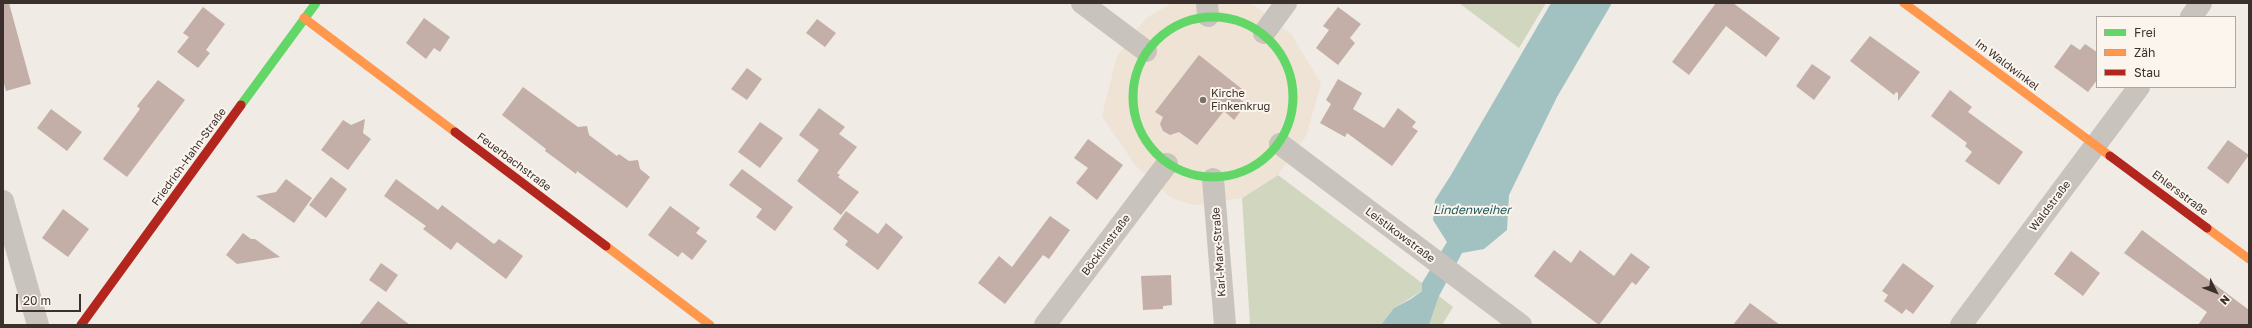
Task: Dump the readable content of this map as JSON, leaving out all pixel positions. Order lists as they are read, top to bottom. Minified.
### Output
{"streets":{"street":["Im Waldwinkel","Friedrich-Hahn-Straße","Feuerbachstraße","Ehlersstraße","Waldstraße","Leistikowstraße","Böcklinstraße","Karl-Marx-Straße"]},"crossings":[["Im Waldwinkel","Ehlersstraße"],["Im Waldwinkel","Waldstraße"],["Friedrich-Hahn-Straße","Feuerbachstraße"],["Ehlersstraße","Waldstraße"]],"water":["Lindenweiher"],"places":["Kirche Finkenkrug"],"legend":["Frei","Zäh","Stau"],"scale_bar":"20 m","north":"bottom right"}
